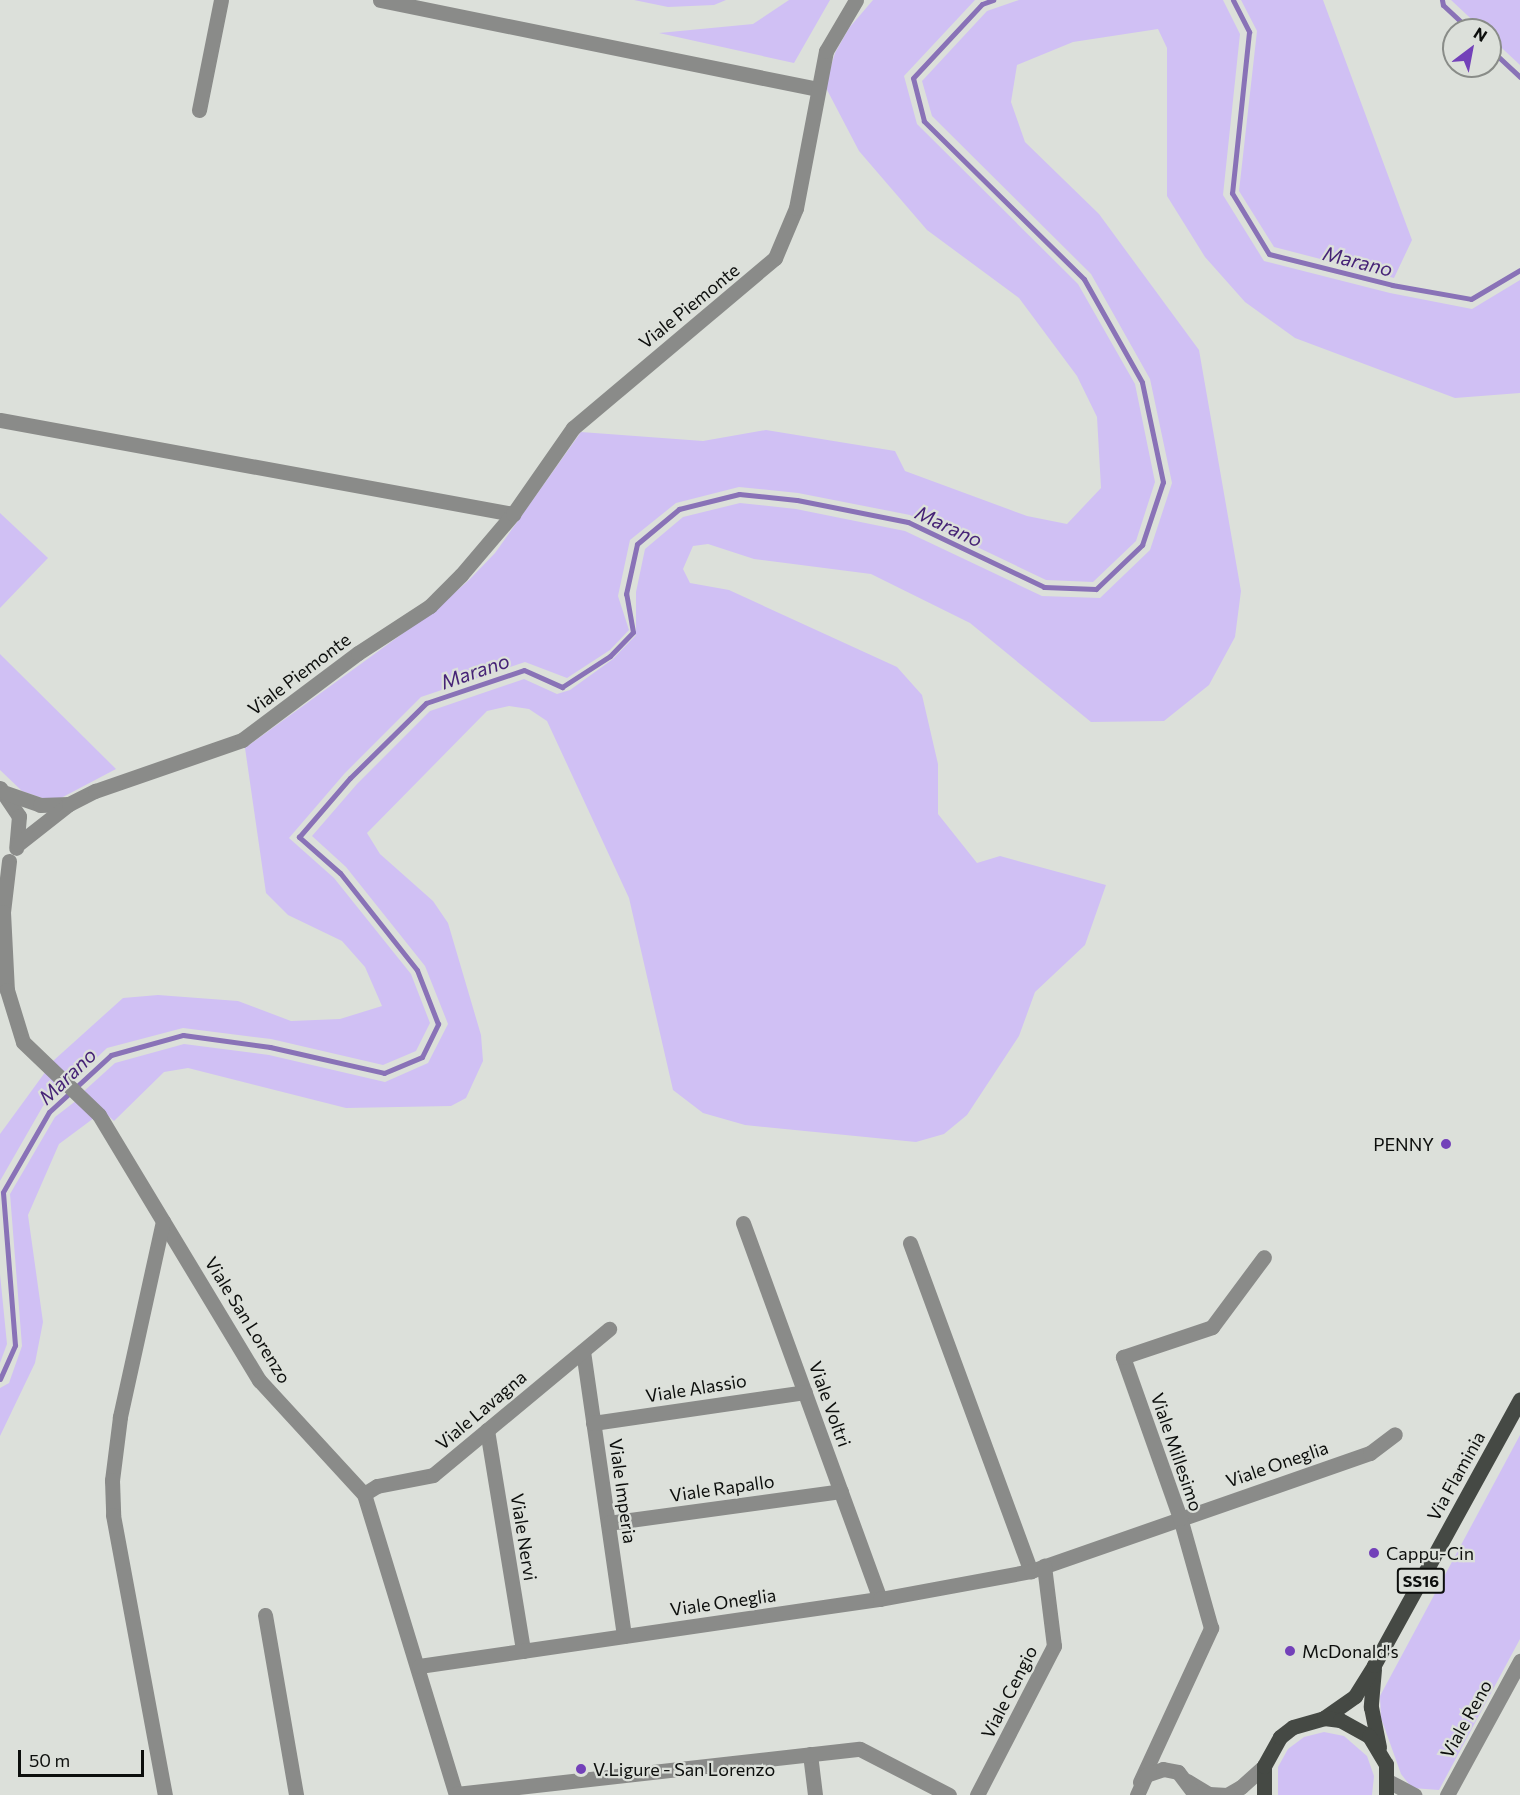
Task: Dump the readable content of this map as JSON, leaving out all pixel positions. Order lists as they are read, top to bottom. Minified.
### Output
{"streets":{"main road":["Via Flaminia","SS16"],"street":["Viale Piemonte","Viale San Lorenzo","Viale Alassio","Viale Voltri","Viale Lavagna","Viale Millesimo","Viale Oneglia","Viale Rapallo","Viale Imperia","Viale Nervi","Viale Cengio","Viale Reno"]},"crossings":[["Viale San Lorenzo","Viale Lavagna"],["Viale San Lorenzo","Viale Oneglia"],["Viale Alassio","Viale Voltri"],["Viale Alassio","Viale Imperia"],["Viale Voltri","Viale Oneglia"],["Viale Voltri","Viale Rapallo"],["Viale Lavagna","Viale Imperia"],["Viale Lavagna","Viale Nervi"],["Viale Millesimo","Viale Oneglia"],["Viale Oneglia","Viale Imperia"],["Viale Oneglia","Viale Nervi"],["Viale Oneglia","Viale Cengio"],["Via Flaminia","SS16"],["Viale Rapallo","Viale Imperia"]],"water":["Marano"],"places":["PENNY","Cappu-Cin","McDonald's","V.Ligure - San Lorenzo"],"scale_bar":"50 m","north":"top right"}
